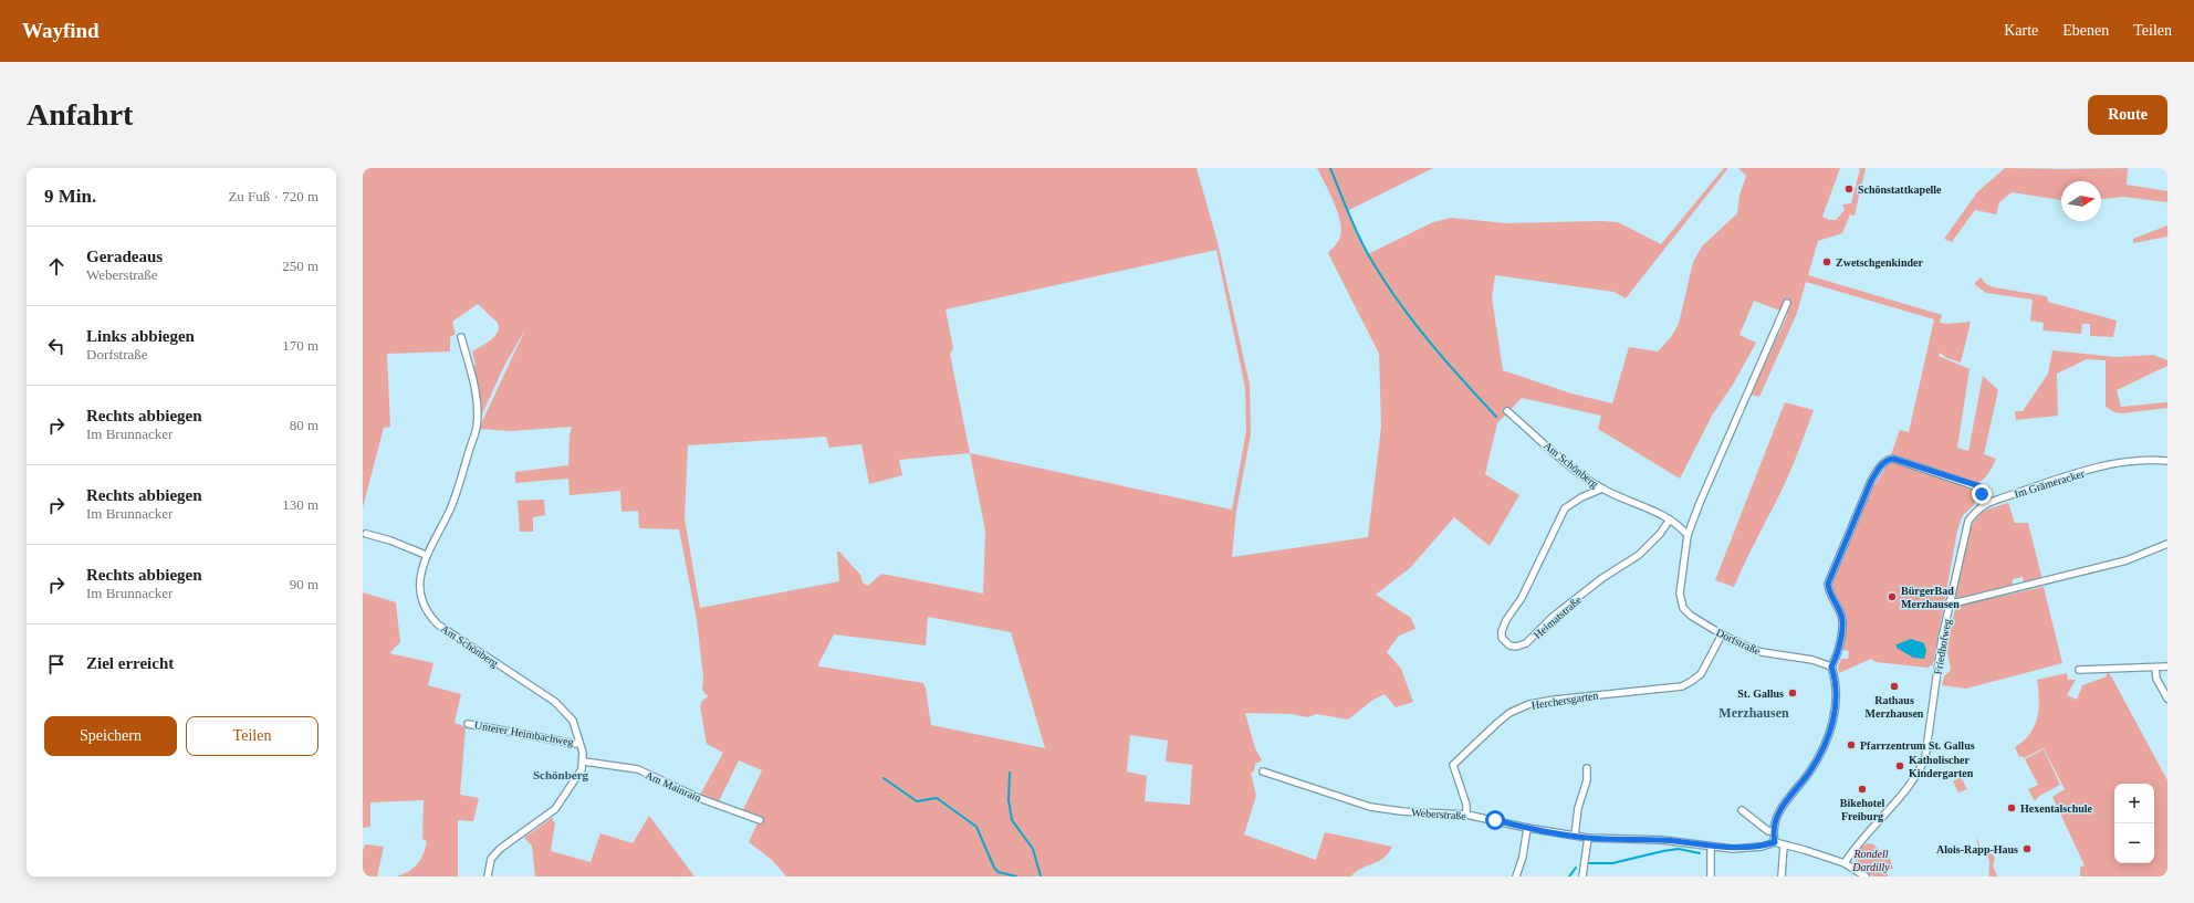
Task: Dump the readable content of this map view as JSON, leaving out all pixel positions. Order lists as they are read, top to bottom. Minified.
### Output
{"streets":{"street":["Am Schönberg","Im Grämeracker","Heimatstraße","Dorfstraße","Friedhofweg","Herchersgarten","Unterer Heimbachweg","Am Mainrain","Weberstraße"]},"crossings":[["Am Schönberg","Heimatstraße"],["Am Schönberg","Dorfstraße"],["Am Schönberg","Unterer Heimbachweg"],["Am Schönberg","Am Mainrain"],["Dorfstraße","Herchersgarten"],["Herchersgarten","Weberstraße"]],"districts":["Merzhausen","Schönberg"],"parks":["Rondell Dardilly"],"places":["Schönstattkapelle","Zwetschgenkinder","BürgerBad Merzhausen","Rathaus Merzhausen","St. Gallus","Pfarrzentrum St. Gallus","Katholischer Kindergarten","Bikehotel Freiburg","Hexentalschule","Alois-Rapp-Haus"],"north":"right","page":{"header":"Wayfind","nav":["Karte","Ebenen","Teilen"],"buttons":["Route",["Speichern","Teilen"]],"title":"Anfahrt","heading":["9 Min.","Zu Fuß · 720 m"],"list":[["Geradeaus","Weberstraße","250 m"],["Links abbiegen","Dorfstraße","170 m"],["Rechts abbiegen","Im Brunnacker","80 m"],["Rechts abbiegen","Im Brunnacker","130 m"],["Rechts abbiegen","Im Brunnacker","90 m"],"Ziel erreicht"],"map_buttons":["+","−"]}}
